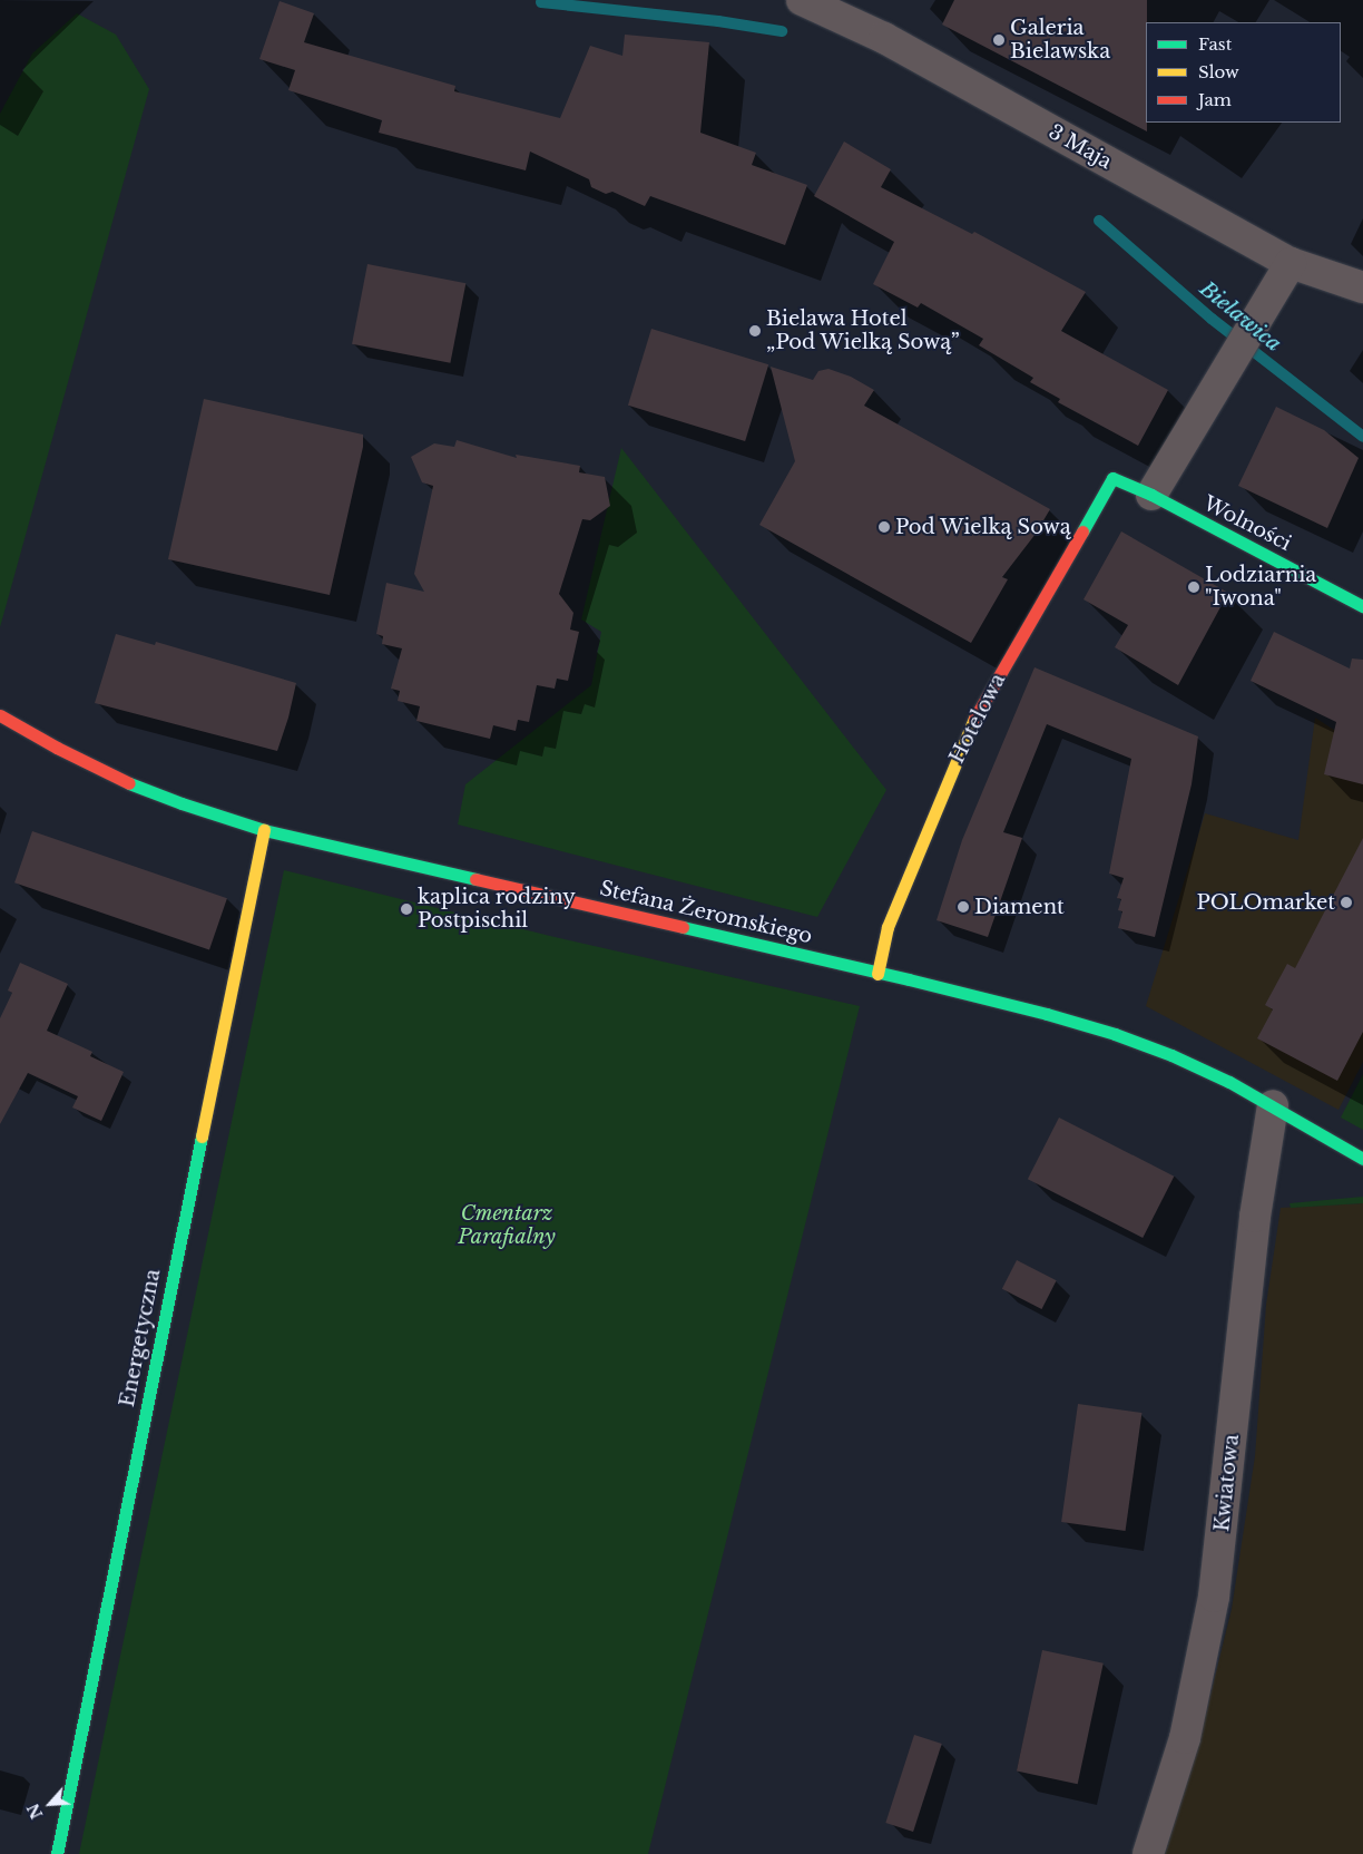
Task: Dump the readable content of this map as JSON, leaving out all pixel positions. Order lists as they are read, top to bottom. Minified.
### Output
{"streets":{"street":["3 Maja","Wolności","Hotelowa","Stefana Żeromskiego","Energetyczna","Kwiatowa"]},"crossings":[["Wolności","Hotelowa"],["Hotelowa","Stefana Żeromskiego"],["Stefana Żeromskiego","Energetyczna"],["Stefana Żeromskiego","Kwiatowa"]],"water":["Bielawica"],"parks":["Cmentarz Parafialny"],"places":["Galeria Bielawska","Bielawa Hotel „Pod Wielką Sową”","Pod Wielką Sową","Lodziarnia \"Iwona\"","POLOmarket","Diament","kaplica rodziny Postpischil"],"legend":["Fast","Slow","Jam"],"north":"bottom left"}
